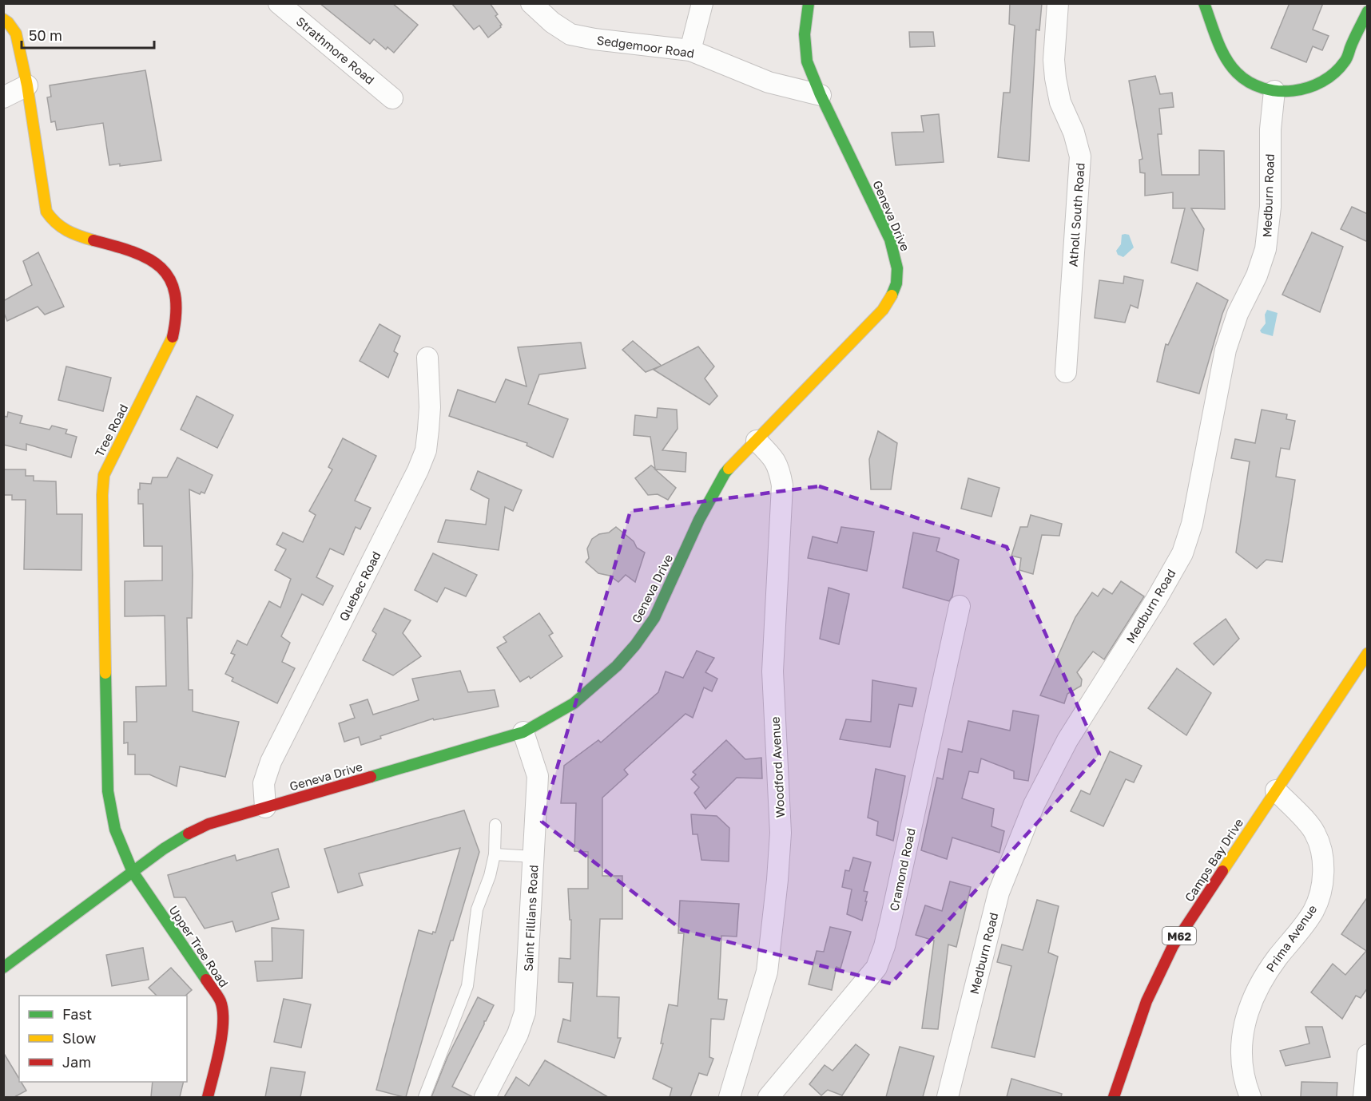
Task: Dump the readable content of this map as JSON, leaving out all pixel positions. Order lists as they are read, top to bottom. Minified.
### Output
{"streets":{"street":["Sedgemoor Road","Strathmore Road","Medburn Road","Atholl South Road","Geneva Drive","Tree Road","Quebec Road","Woodford Avenue","Camps Bay Drive","Cramond Road","Saint Fillians Road","M62","Prima Avenue","Upper Tree Road"]},"crossings":[["Sedgemoor Road","Geneva Drive"],["Geneva Drive","Tree Road"],["Geneva Drive","Quebec Road"],["Geneva Drive","Woodford Avenue"],["Geneva Drive","Saint Fillians Road"],["Geneva Drive","Upper Tree Road"],["Tree Road","Upper Tree Road"],["Camps Bay Drive","Prima Avenue"]],"legend":["Fast","Slow","Jam"],"scale_bar":"50 m"}
